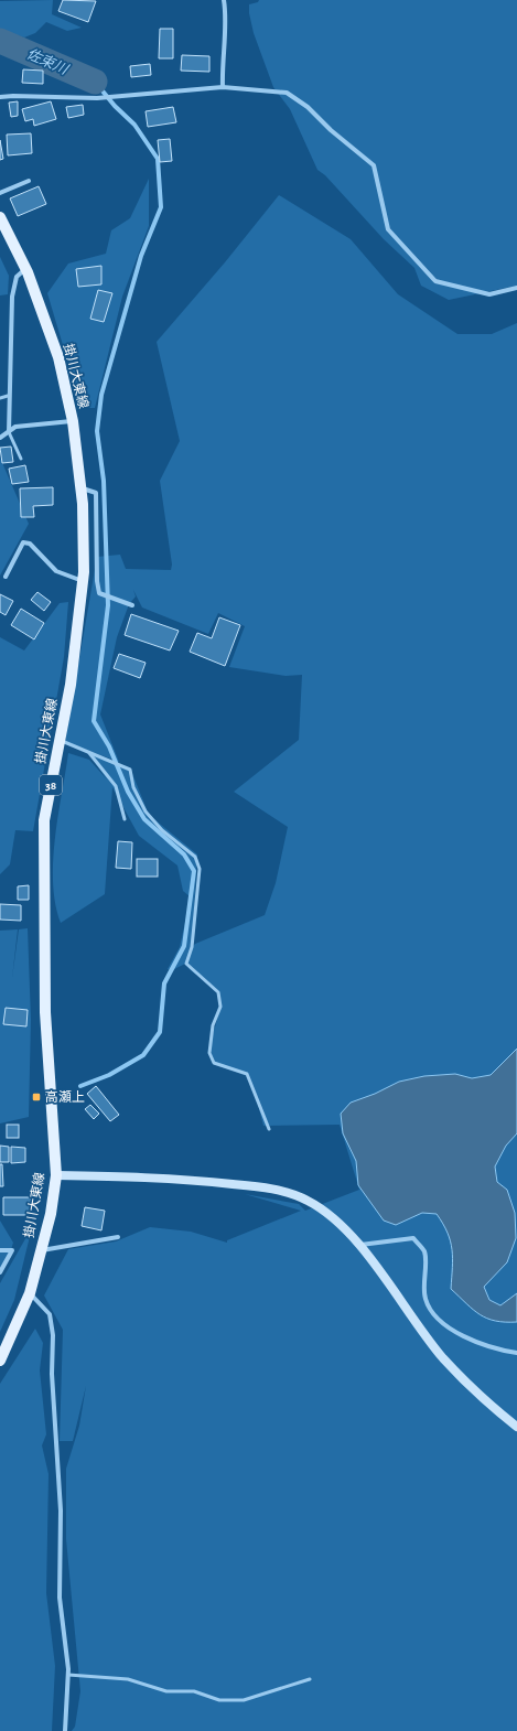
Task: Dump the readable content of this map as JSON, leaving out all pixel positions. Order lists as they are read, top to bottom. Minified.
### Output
{"streets":{"main road":["掛川大東線","38"]},"water":["佐束川"],"places":{"transit":["高瀬上"]}}
